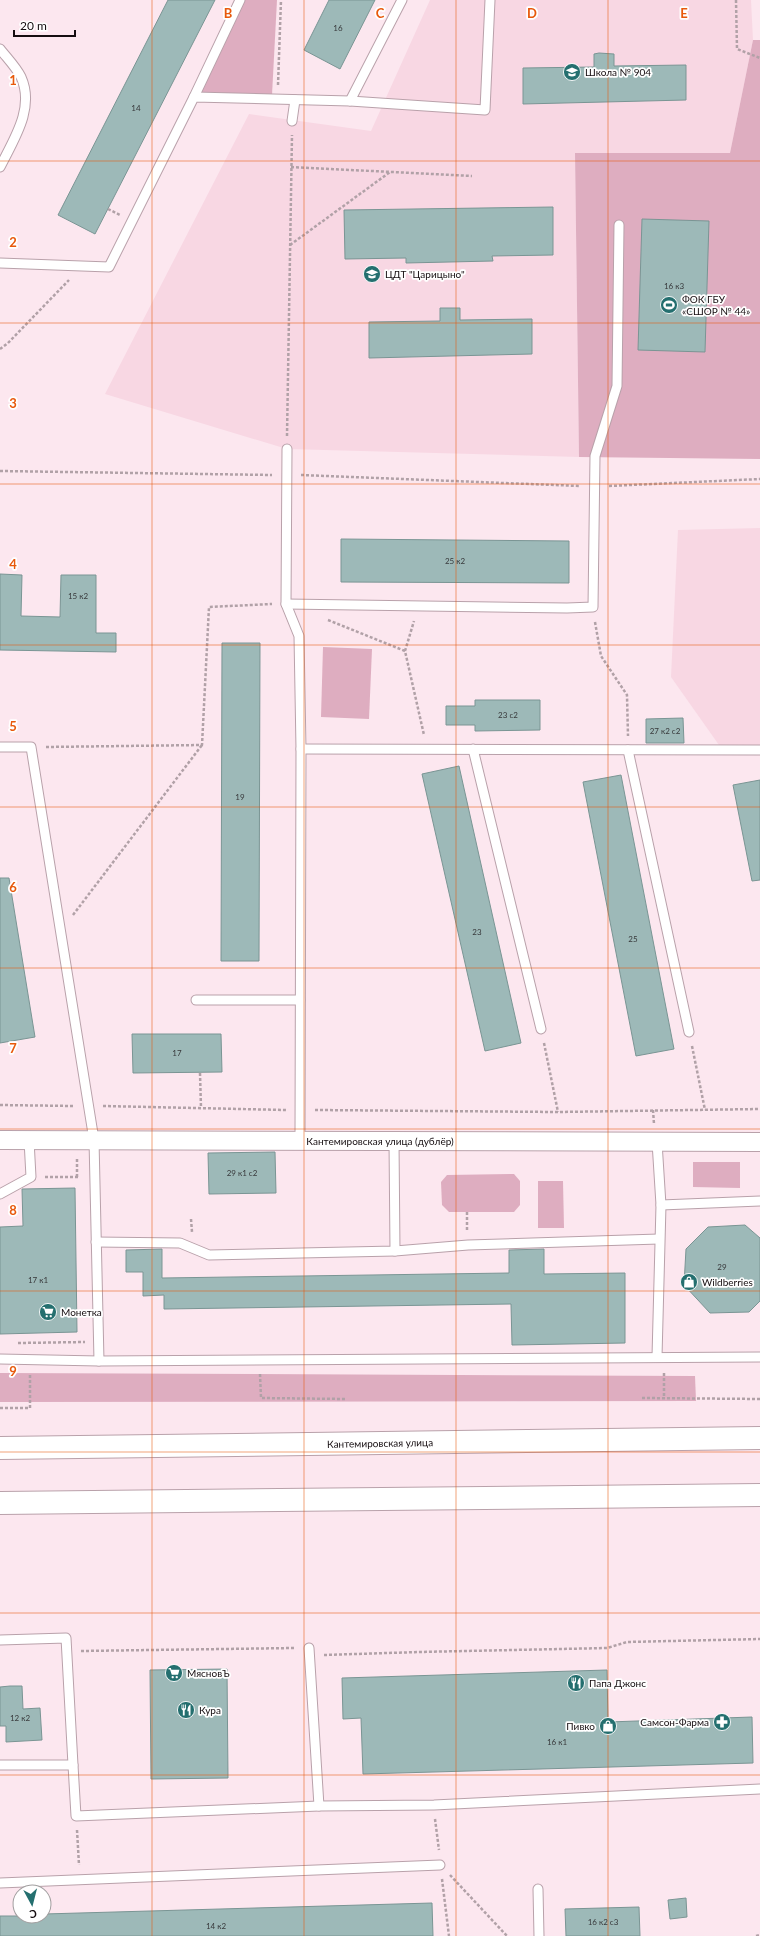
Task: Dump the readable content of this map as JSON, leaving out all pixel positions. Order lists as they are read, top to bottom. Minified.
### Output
{"streets":{"main road":["Кантемировская улица"],"street":["Кантемировская улица (дублёр)"]},"places":{"school or university":["Школа № 904","ЦДТ \"Царицыно\""],"sports":["ФОК ГБУ «СШОР № 44»"],"shop":["Wildberries","Пивко"],"supermarket":["Монетка","МясновЪ"],"restaurant":["Папа Джонс","Кура"],"pharmacy":["Самсон-Фарма"]},"house_numbers":["16","14","16 к3","25 к2","15 к2","23 с2","27 к2 с2","19","23","25","17","29 к1 с2","29","17 к1","12 к2","16 к1","16 к2 с3","14 к2"],"scale_bar":"20 m","north":"bottom","grid":{"columns":["B","C","D","E"],"rows":["1","2","3","4","5","6","7","8","9"]}}
